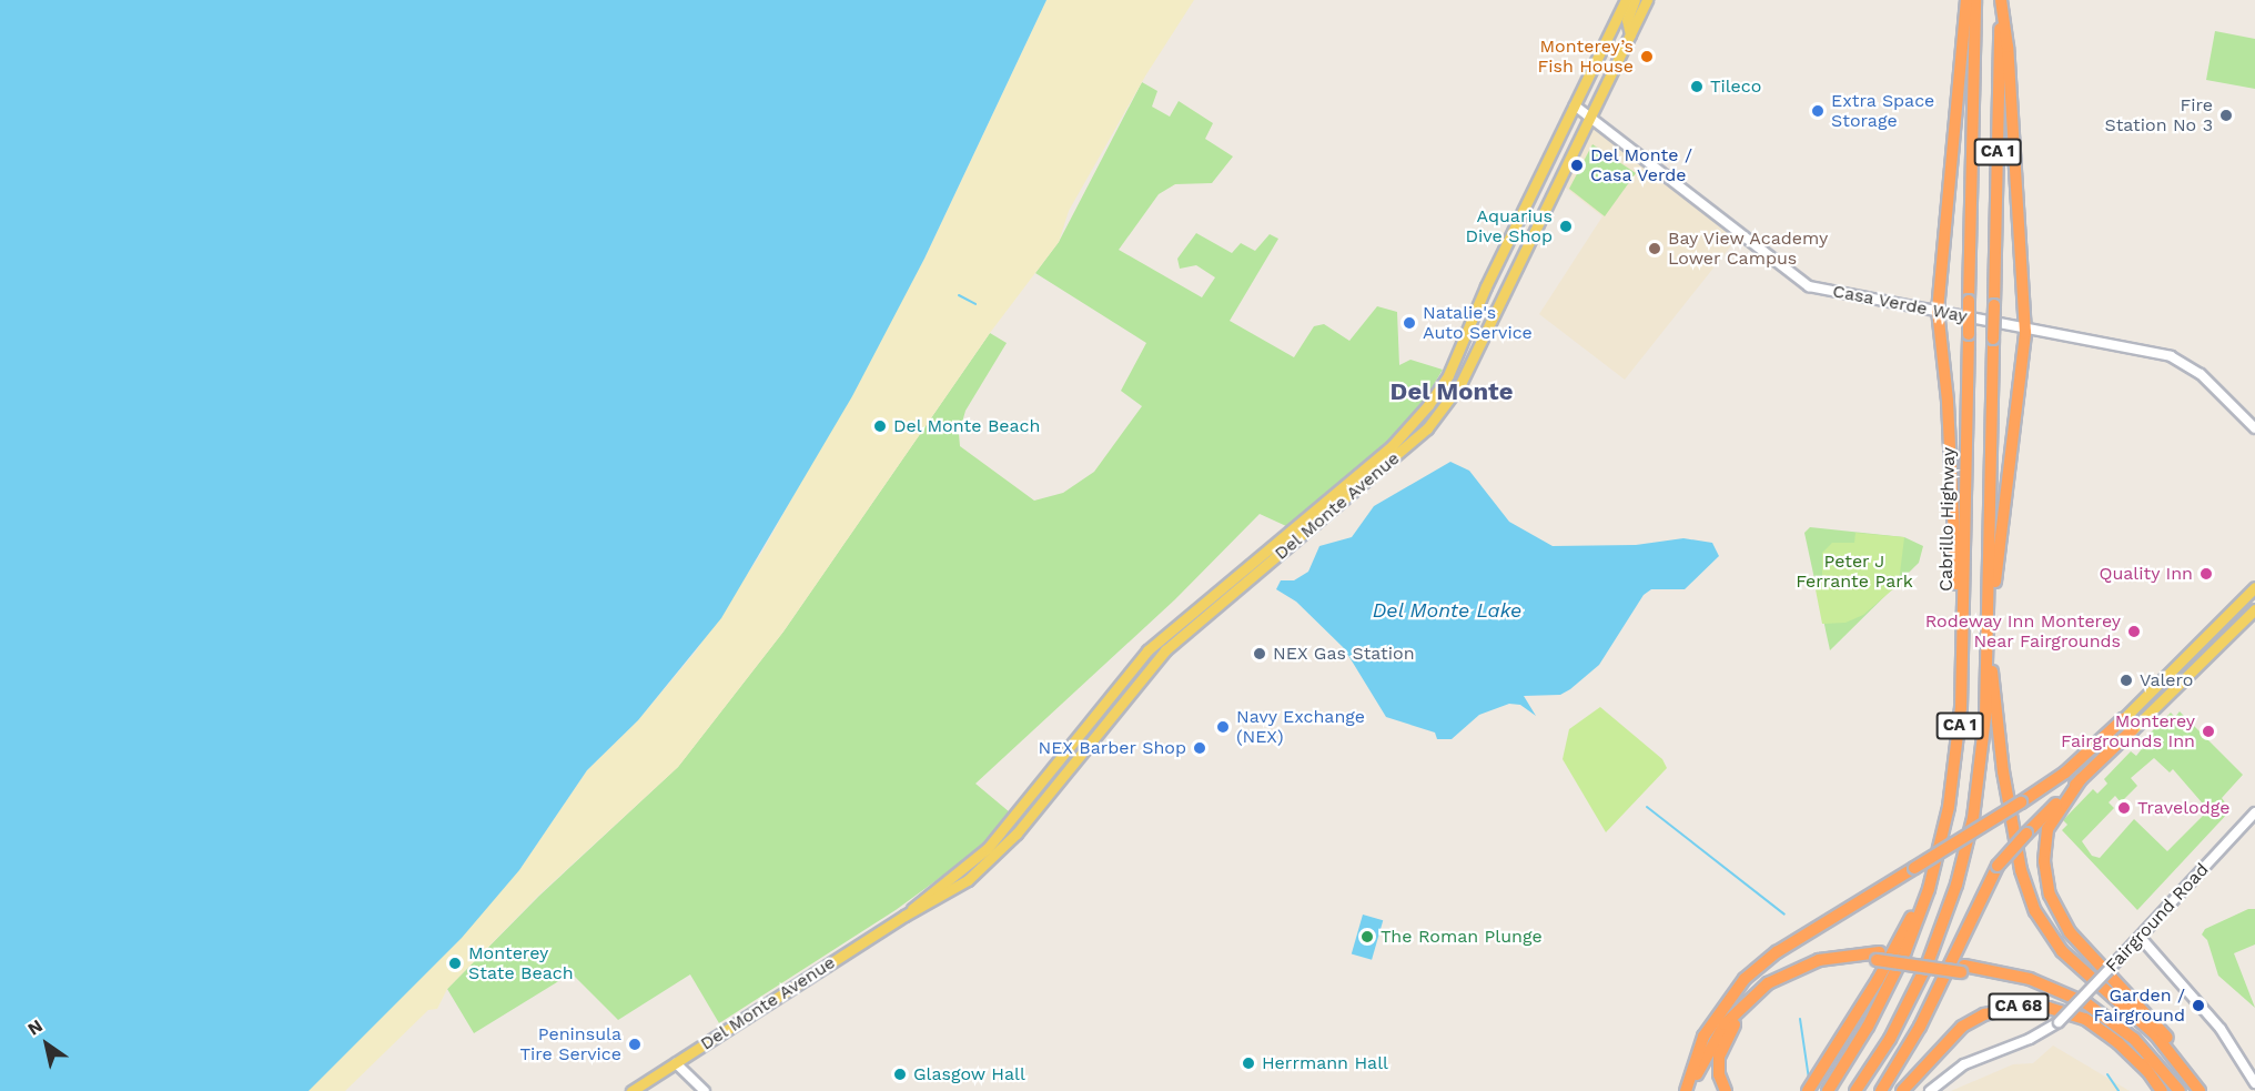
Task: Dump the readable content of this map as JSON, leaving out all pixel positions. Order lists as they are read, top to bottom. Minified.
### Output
{"streets":{"highway":["CA 1","Cabrillo Highway","CA 68"],"main road":["Casa Verde Way","Del Monte Avenue"],"street":["Fairground Road"]},"crossings":[["Casa Verde Way","Del Monte Avenue"]],"districts":["Del Monte"],"water":["Del Monte Lake"],"parks":["Peter J Ferrante Park"],"places":["Monterey’s Fish House","Tileco","Extra Space Storage","Fire Station No 3","Del Monte / Casa Verde","Aquarius Dive Shop","Bay View Academy Lower Campus","Natalie's Auto Service","Del Monte Beach","Quality Inn","Rodeway Inn Monterey Near Fairgrounds","NEX Gas Station","Valero","Navy Exchange (NEX)","Monterey Fairgrounds Inn","NEX Barber Shop","Travelodge","The Roman Plunge","Monterey State Beach","Garden / Fairground","Peninsula Tire Service","Herrmann Hall","Glasgow Hall"],"north":"top left"}
